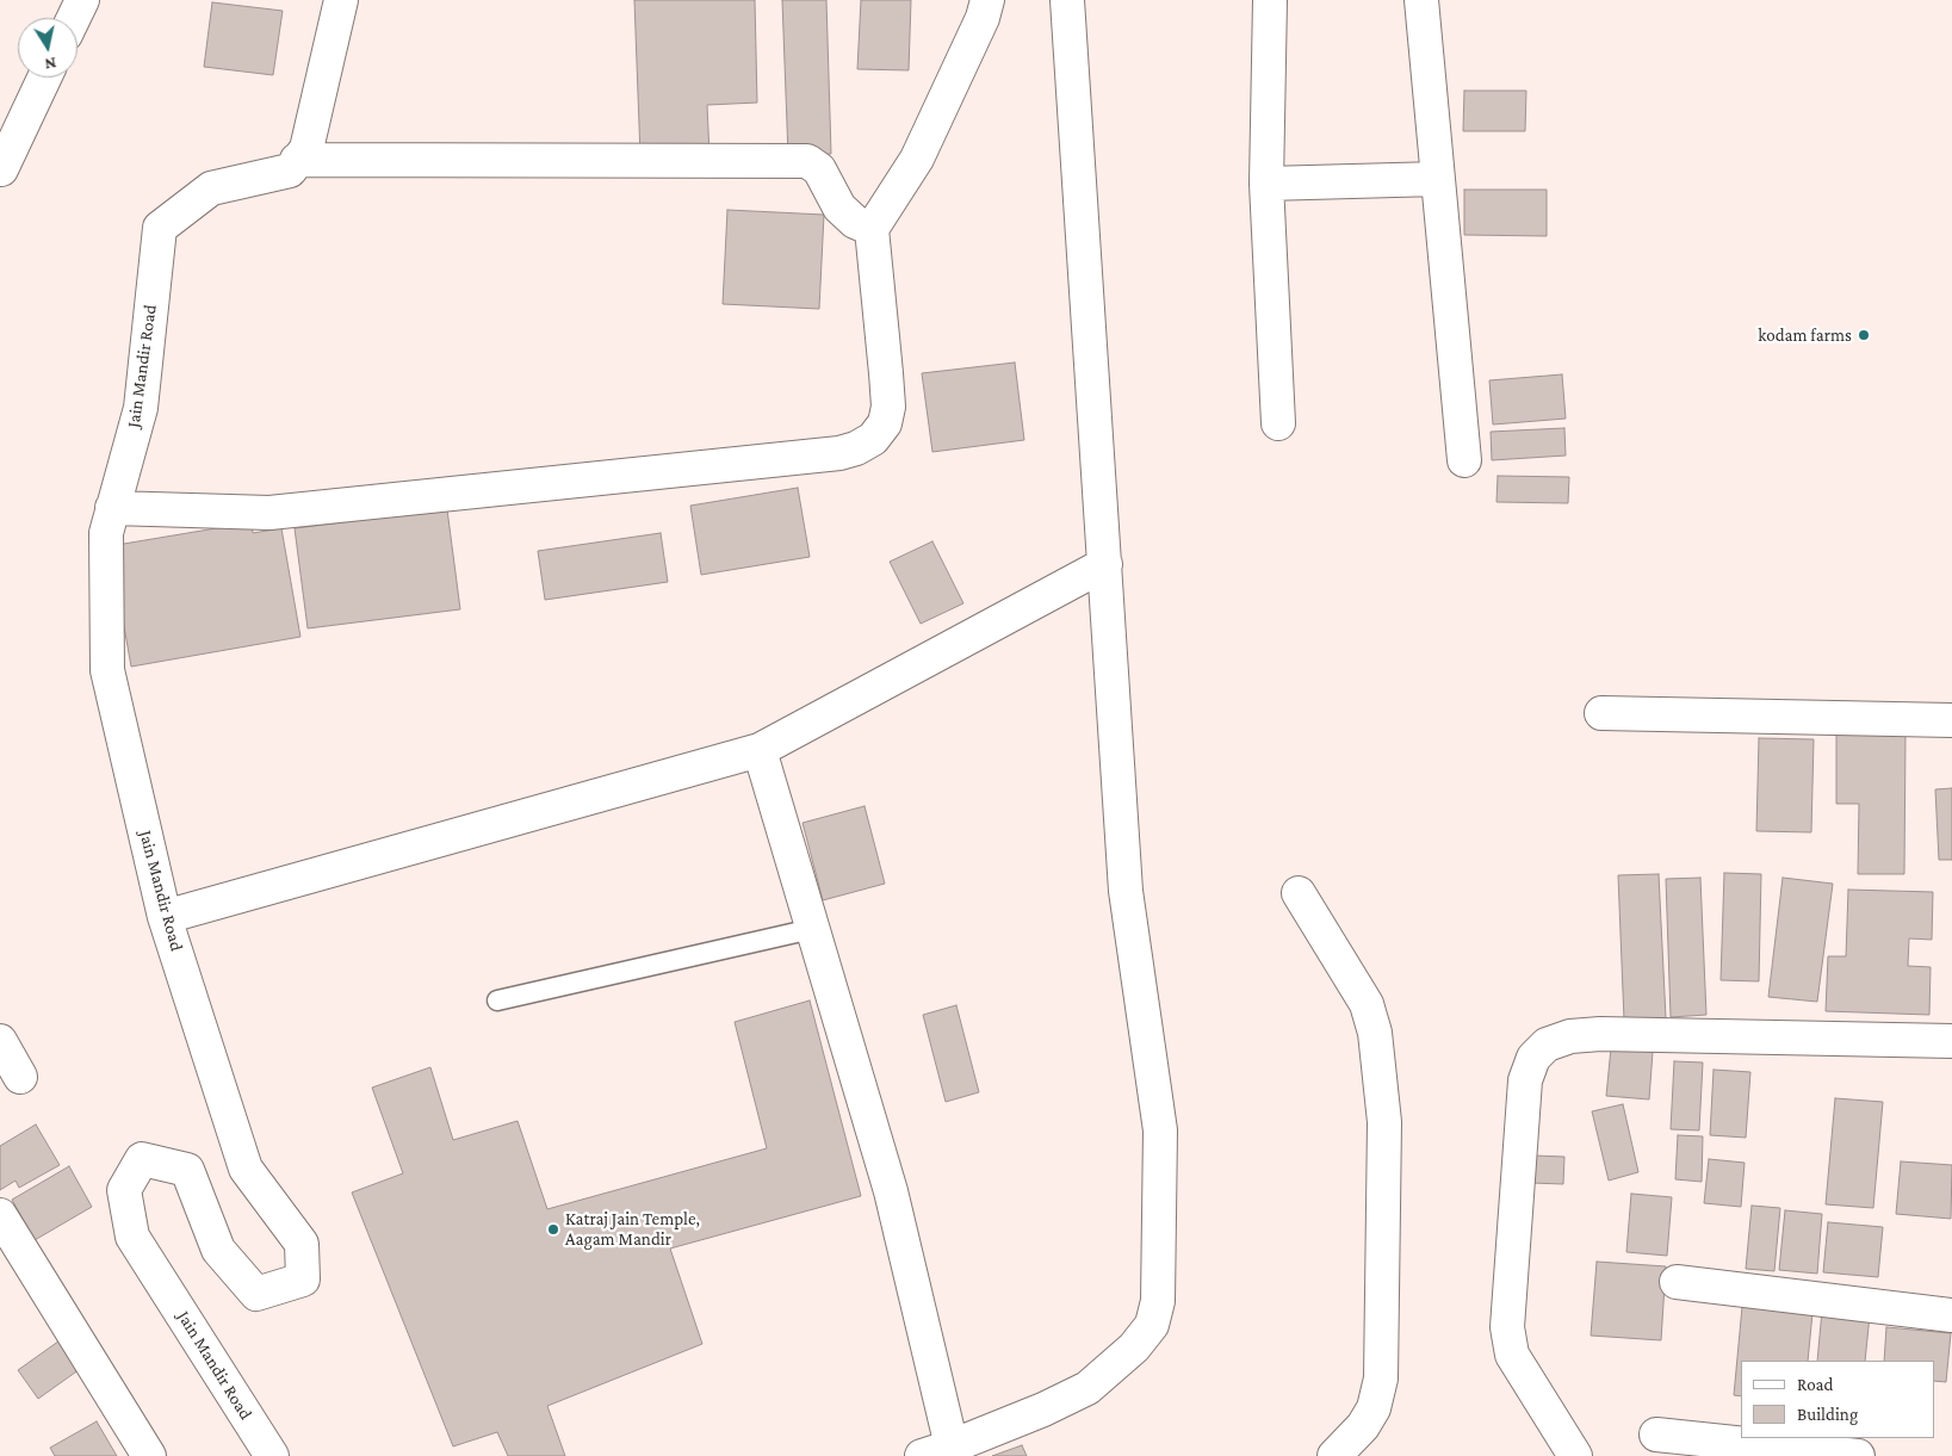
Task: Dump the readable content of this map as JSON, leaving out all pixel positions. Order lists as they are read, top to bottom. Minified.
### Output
{"streets":{"street":["Jain Mandir Road"]},"places":["kodam farms","Katraj Jain Temple, Aagam Mandir"],"legend":["Road","Building"],"north":"bottom"}
